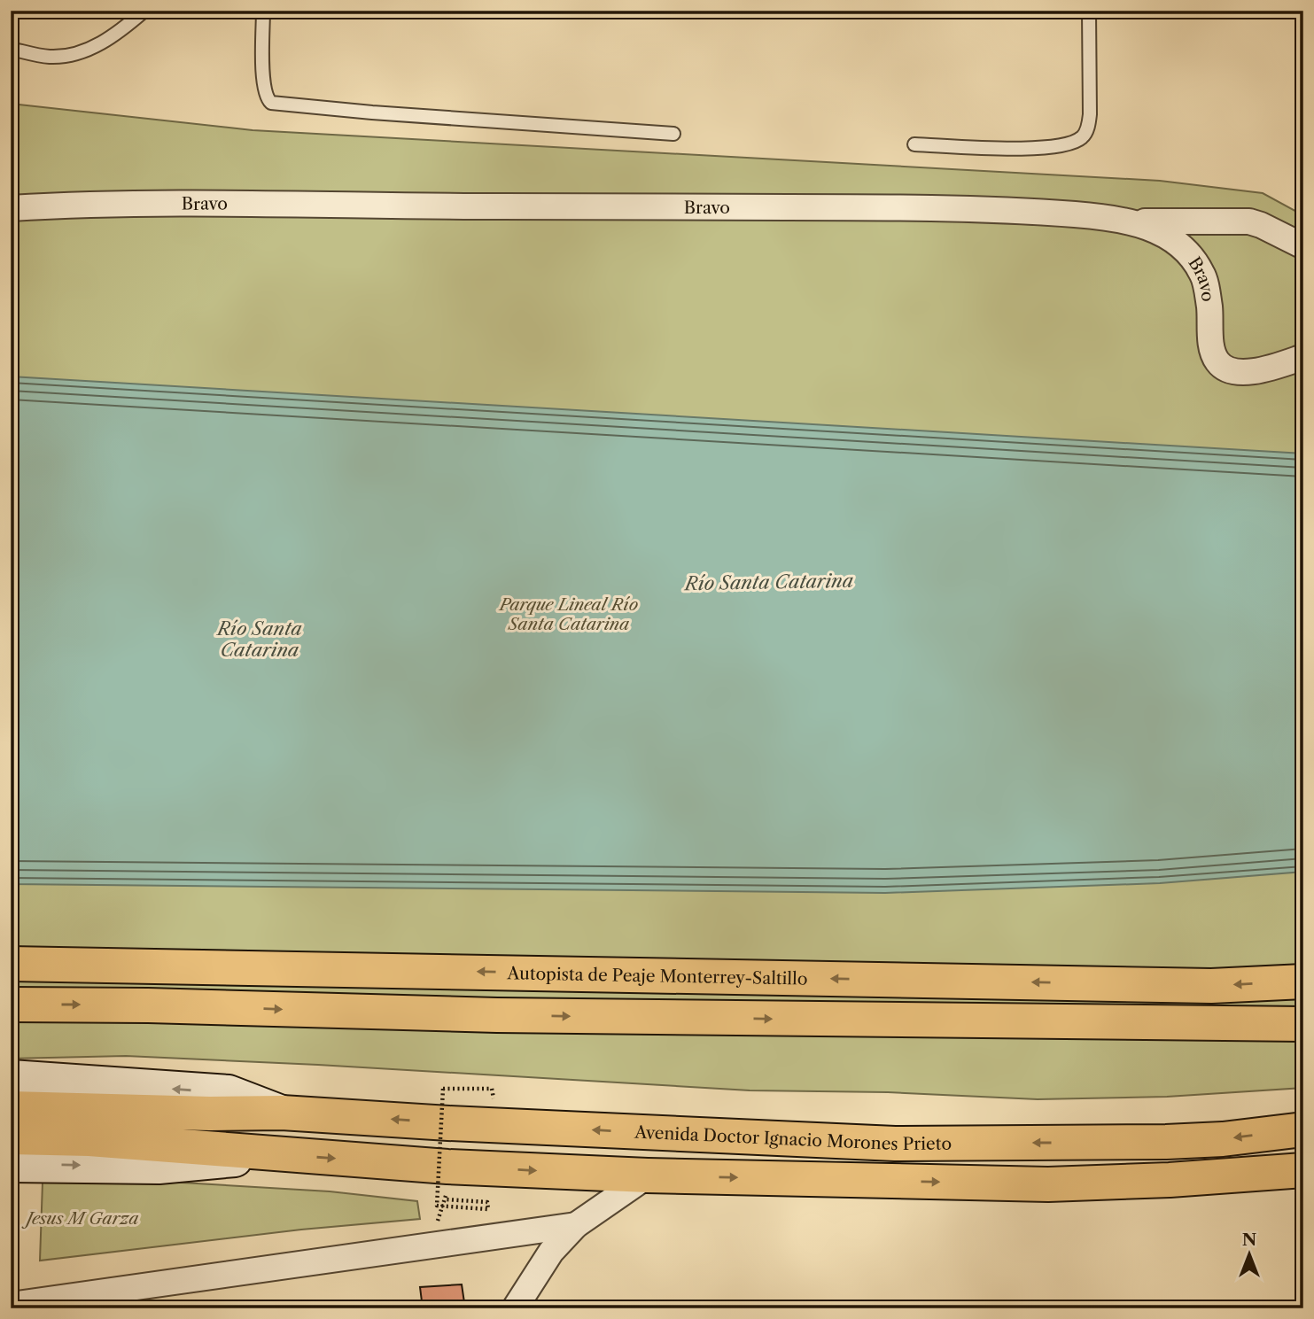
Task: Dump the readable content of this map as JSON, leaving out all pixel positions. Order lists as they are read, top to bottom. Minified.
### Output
{"streets":{"main road":["Autopista de Peaje Monterrey-Saltillo","Avenida Doctor Ignacio Morones Prieto"],"street":["Bravo"]},"water":["Río Santa Catarina"],"parks":["Parque Lineal Río Santa Catarina","Jesus M Garza"],"north":"top"}
